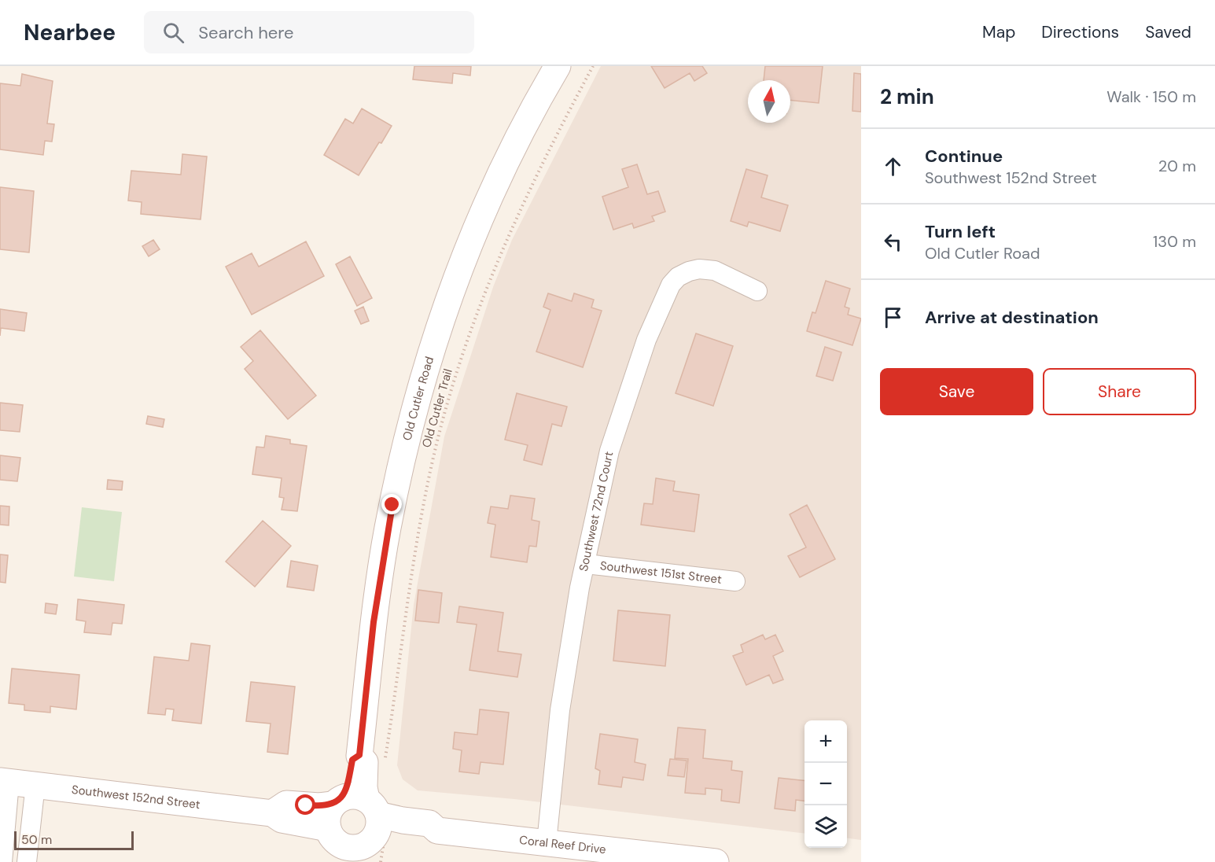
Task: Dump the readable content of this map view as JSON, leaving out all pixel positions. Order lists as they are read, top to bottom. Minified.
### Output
{"streets":{"main road":["Old Cutler Road","Southwest 152nd Street","Coral Reef Drive"],"street":["Southwest 72nd Court","Southwest 151st Street"],"path":["Old Cutler Trail"]},"crossings":[["Old Cutler Road","Southwest 152nd Street"],["Old Cutler Road","Coral Reef Drive"],["Southwest 72nd Court","Southwest 151st Street"],["Southwest 72nd Court","Coral Reef Drive"],["Southwest 152nd Street","Coral Reef Drive"]],"scale_bar":"50 m","north":"top","page":{"header":"Nearbee","search":"Search here","nav":["Map","Directions","Saved"],"heading":["2 min","Walk · 150 m"],"list":[["Continue","Southwest 152nd Street","20 m"],["Turn left","Old Cutler Road","130 m"],"Arrive at destination"],"buttons":["Save","Share"],"map_buttons":["+","−"],"scale":"50 m"}}
